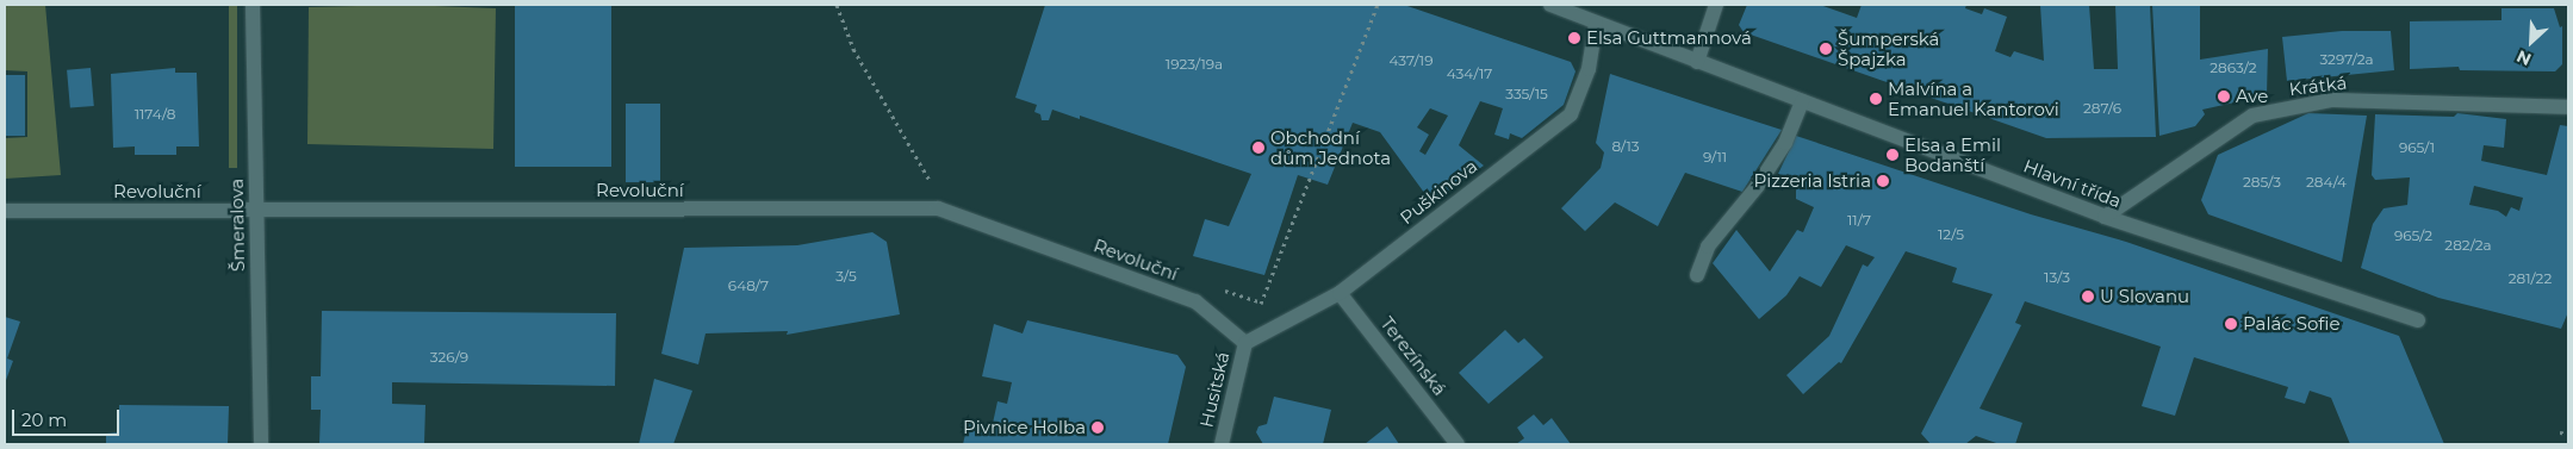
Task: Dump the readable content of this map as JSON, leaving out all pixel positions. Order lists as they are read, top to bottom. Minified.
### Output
{"streets":{"street":["Krátká","Hlavní třída","Revoluční","Puškinova","Šmeralova","Terezínská","Husitská"]},"crossings":[["Krátká","Hlavní třída"],["Hlavní třída","Puškinova"],["Revoluční","Puškinova"],["Revoluční","Šmeralova"],["Revoluční","Husitská"],["Puškinova","Terezínská"],["Puškinova","Husitská"]],"places":["Elsa Guttmannová","Šumperská Špajzka","Ave","Malvína a Emanuel Kantorovi","Obchodní dům Jednota","Elsa a Emil Bodanští","Pizzeria Istria","U Slovanu","Palác Sofie","Pivnice Holba"],"house_numbers":["3297/2a","437/19","1923/19a","2863/2","434/17","335/15","287/6","1174/8","8/13","965/1","9/11","285/3","284/4","11/7","12/5","965/2","282/2a","3/5","13/3","281/22","648/7","326/9"],"scale_bar":"20 m","north":"bottom left"}
